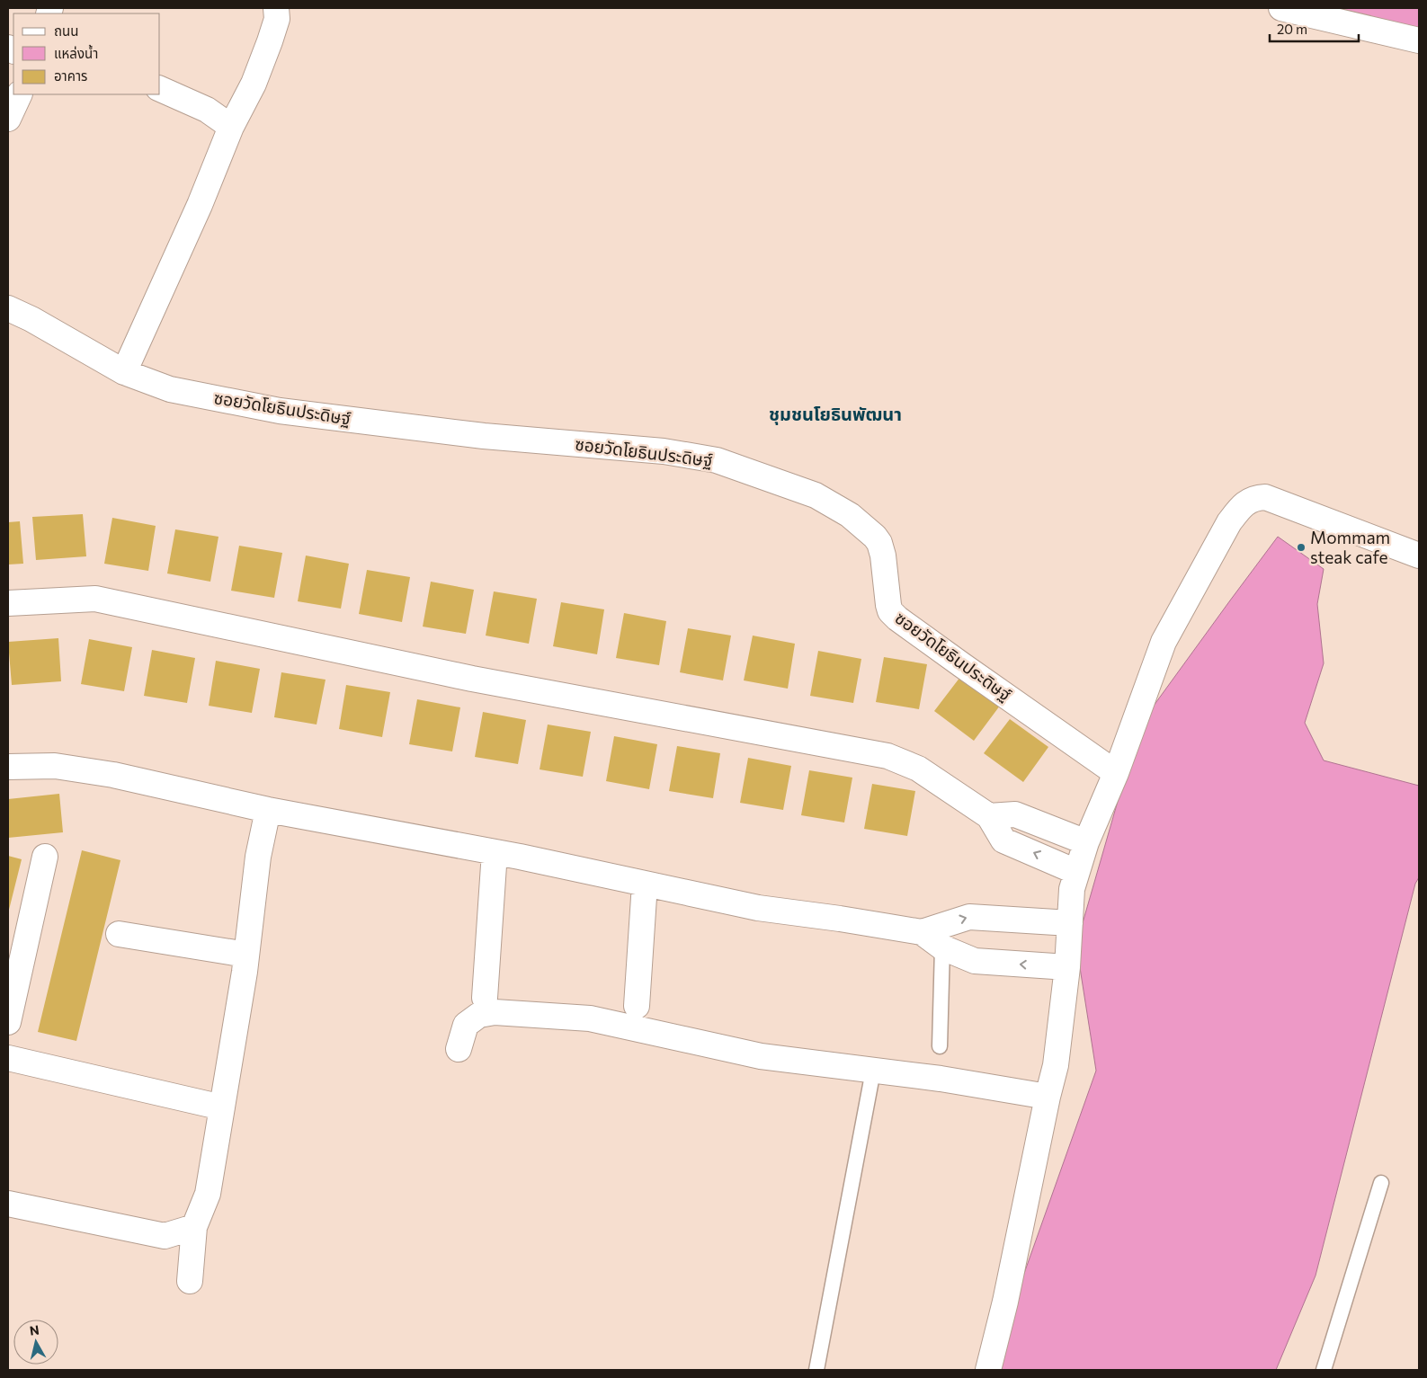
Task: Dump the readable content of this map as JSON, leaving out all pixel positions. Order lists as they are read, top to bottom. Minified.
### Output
{"streets":{"street":["ซอยวัดโยธินประดิษฐ์"]},"districts":["ชุมชนโยธินพัฒนา"],"places":["Mommam steak cafe"],"legend":["ถนน","แหล่งน้ำ","อาคาร"],"scale_bar":"20 m","north":"top"}
